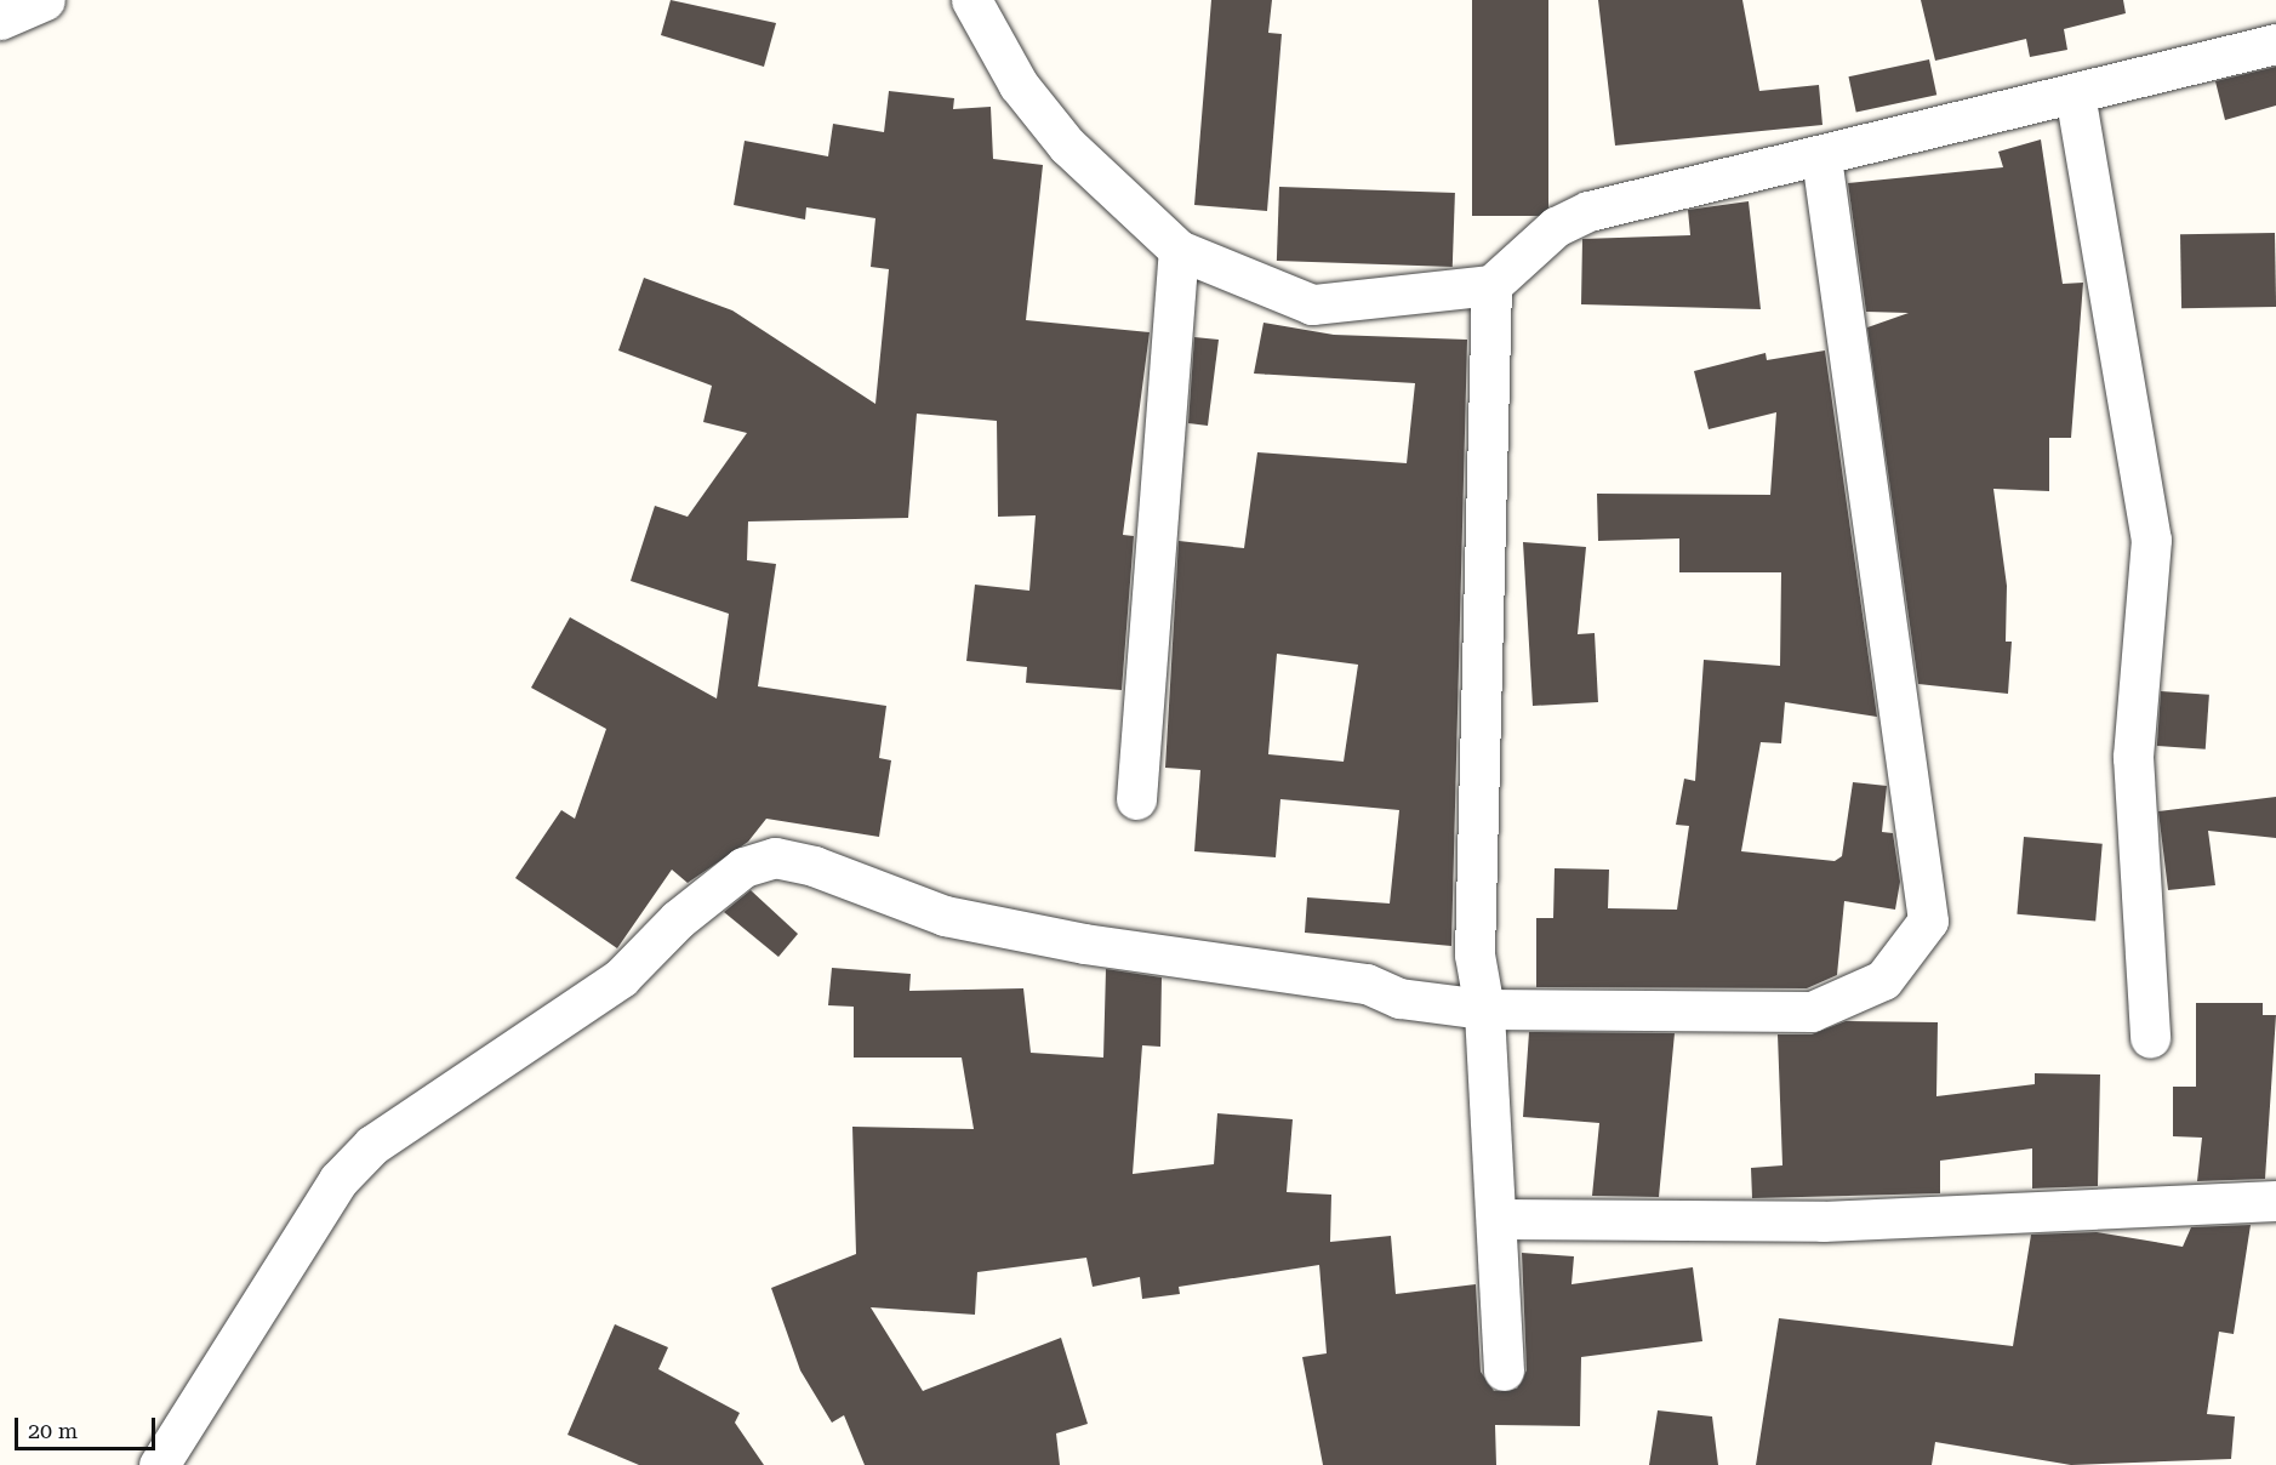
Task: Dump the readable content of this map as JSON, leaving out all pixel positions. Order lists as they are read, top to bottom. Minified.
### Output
{"scale_bar":"20 m"}
